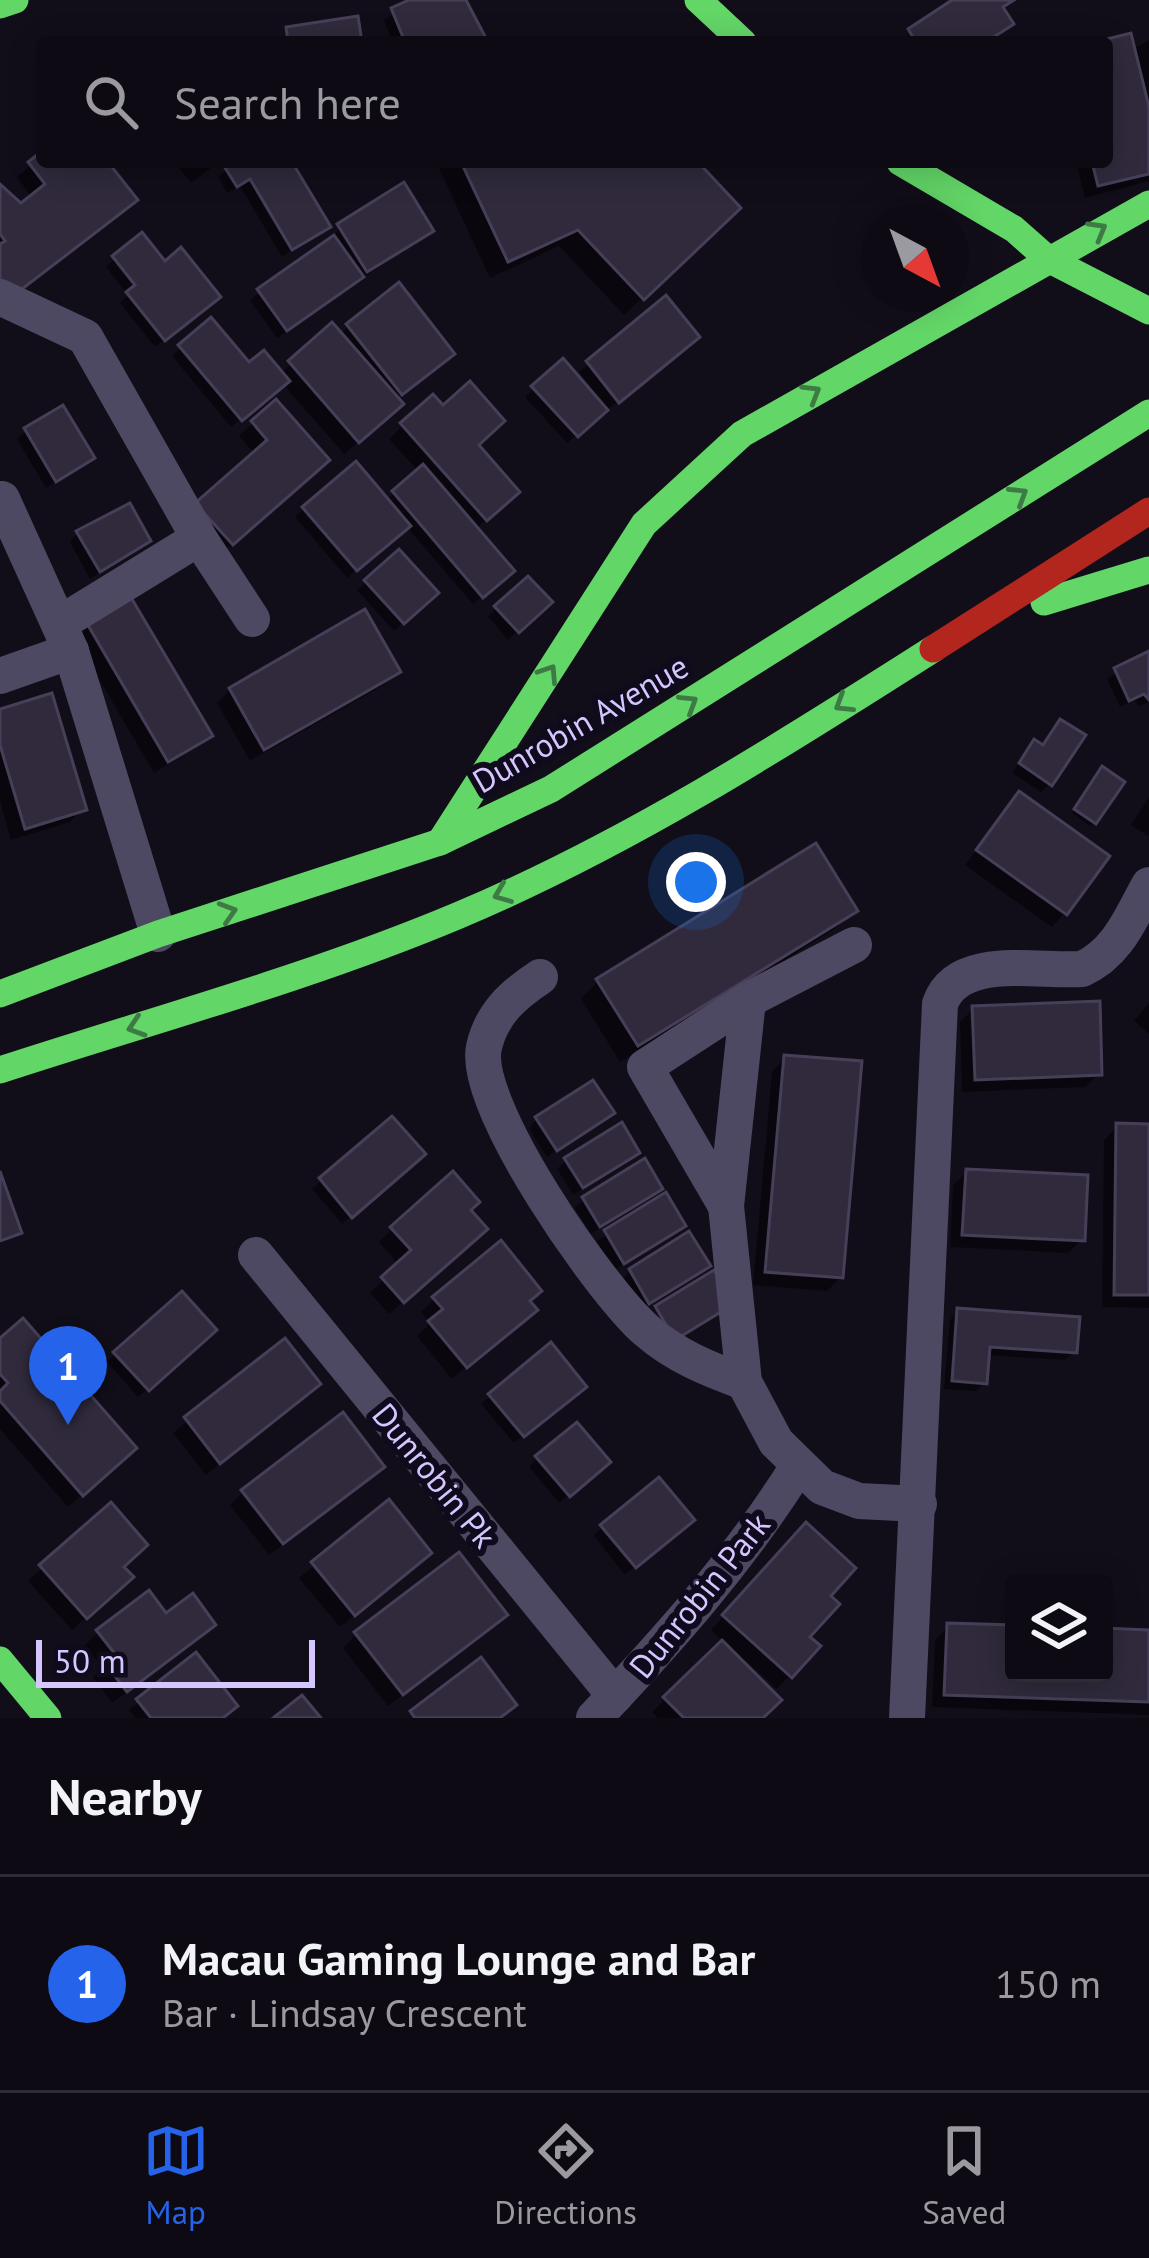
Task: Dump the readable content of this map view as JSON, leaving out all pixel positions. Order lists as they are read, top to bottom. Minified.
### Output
{"streets":{"main road":["Dunrobin Avenue"],"street":["Dunrobin Pk","Dunrobin Park"]},"crossings":[["Dunrobin Pk","Dunrobin Park"]],"scale_bar":"50 m","north":"bottom right","page":{"search":"Search here","pins":"1","scale":"50 m","heading":"Nearby","list":[{"mark":"1","name":"Macau Gaming Lounge and Bar","note":"Bar · Lindsay Crescent","value":"150 m"}],"nav":["Map","Directions","Saved"]}}
